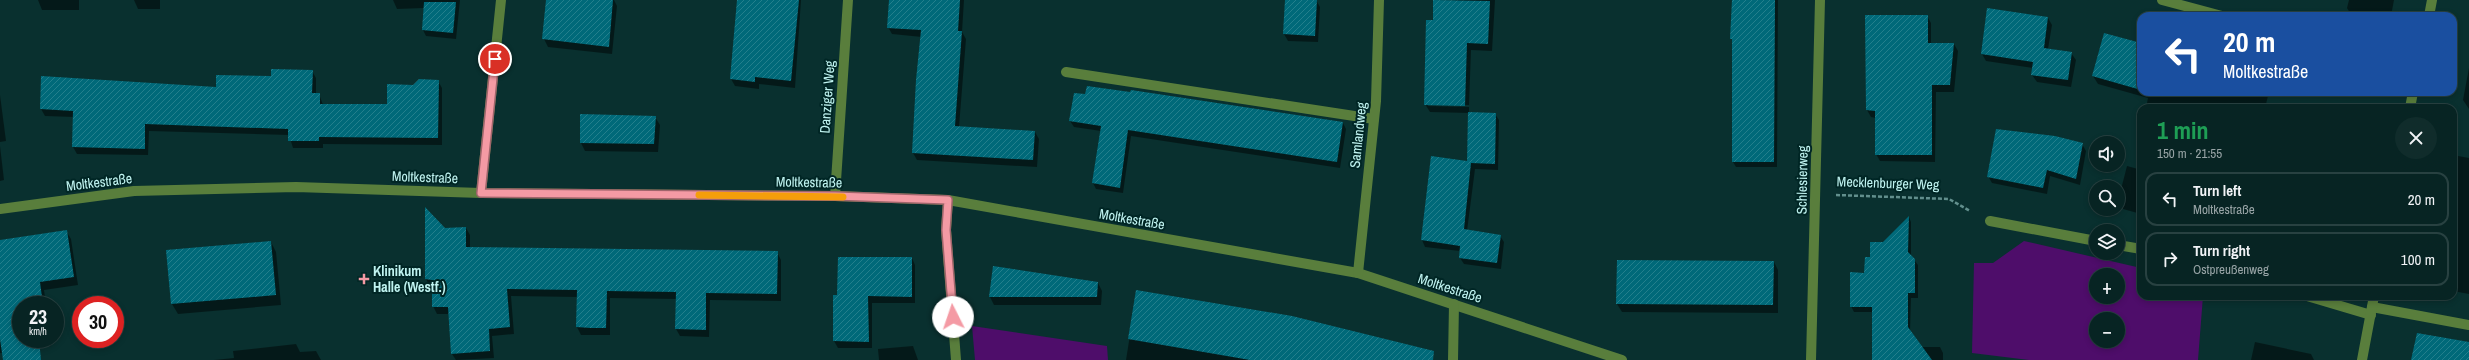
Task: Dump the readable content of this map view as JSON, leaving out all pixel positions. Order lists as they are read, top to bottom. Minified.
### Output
{"streets":{"street":["Danziger Weg","Samlandweg","Moltkestraße","Schlesierweg"],"path":["Mecklenburger Weg"]},"crossings":[["Danziger Weg","Moltkestraße"],["Samlandweg","Moltkestraße"],["Schlesierweg","Mecklenburger Weg"]],"places":{"health":["Klinikum Halle (Westf.)"]},"page":{"turn":["20 m","Moltkestraße"],"heading":["1 min","150 m · 21:55"],"map_buttons":["+","−"],"list":[{"name":"Turn left","note":"Moltkestraße","value":"20 m"},{"name":"Turn right","note":"Ostpreußenweg","value":"100 m"}],"speed":"23 km/h","limit":"30"}}
